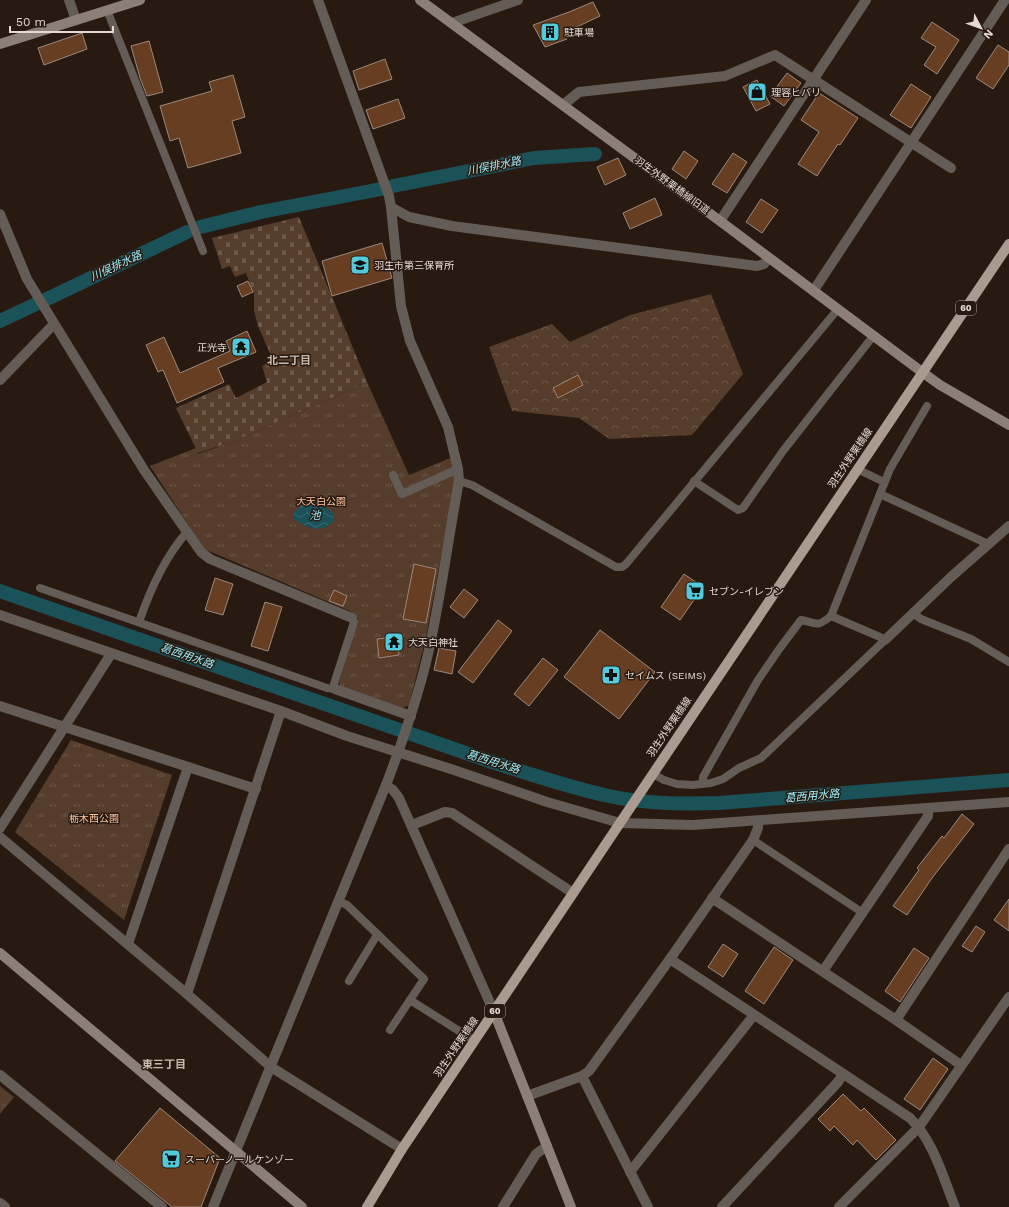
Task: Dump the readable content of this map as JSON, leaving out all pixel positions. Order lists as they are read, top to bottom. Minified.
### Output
{"streets":{"main road":["60","羽生外野栗橋線"],"street":["羽生外野栗橋線旧道"]},"crossings":[["羽生外野栗橋線旧道","羽生外野栗橋線"]],"districts":["北二丁目","東三丁目"],"water":["川俣排水路","池","葛西用水路"],"parks":["大天白公園","栃木西公園"],"places":{"building":["駐車場"],"shop":["理容ヒバリ"],"school or university":["羽生市第三保育所"],"temple":["正光寺","大天白神社"],"supermarket":["セブン-イレブン","スーパーノールケンゾー"],"pharmacy":["セイムス (SEIMS)"]},"scale_bar":"50 m","north":"bottom right"}
